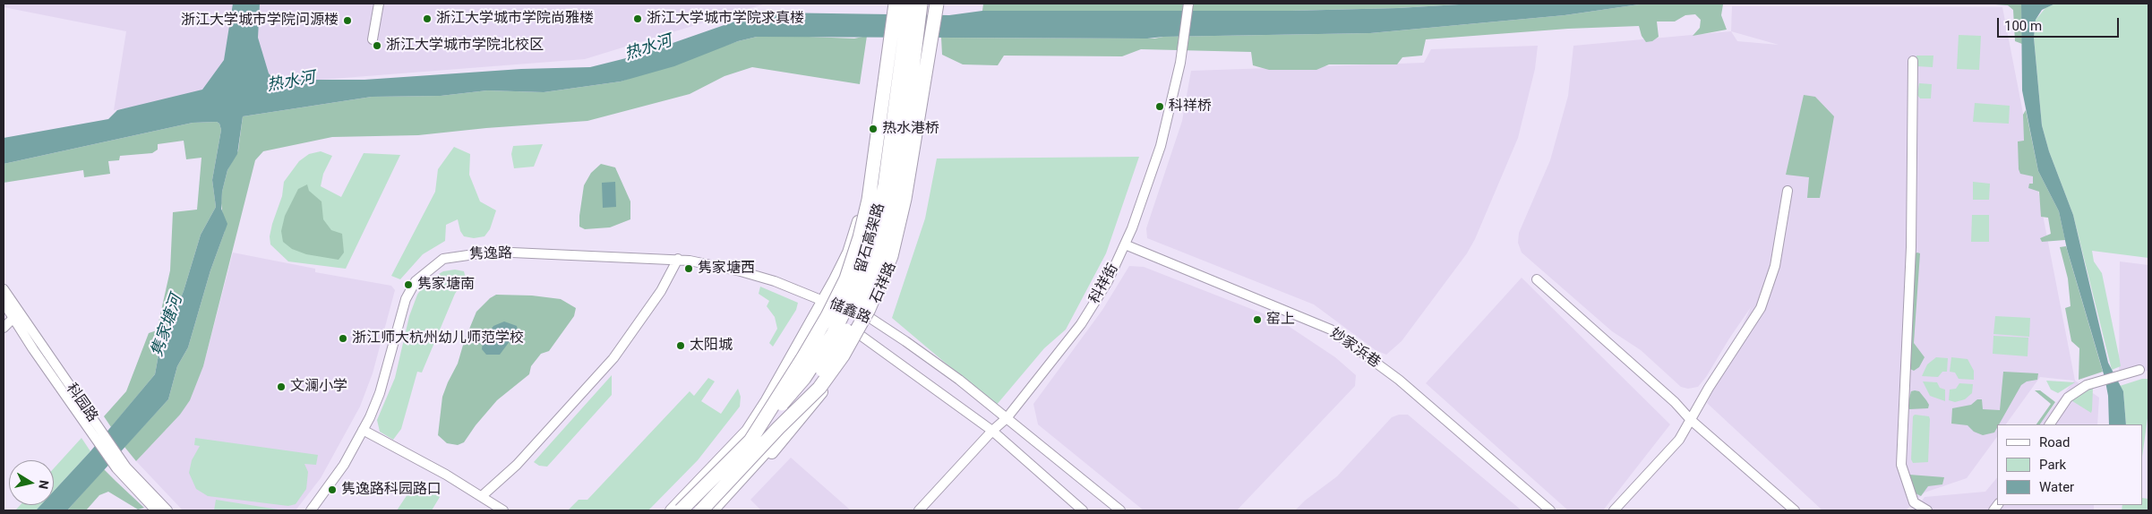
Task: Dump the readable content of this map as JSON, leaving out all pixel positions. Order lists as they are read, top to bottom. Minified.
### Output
{"streets":{"highway":["留石高架路"],"main road":["石祥路"],"street":["隽逸路","科祥街","储鑫路","妙家浜巷","科园路"]},"crossings":[["留石高架路","石祥路"],["隽逸路","储鑫路"],["石祥路","储鑫路"],["科祥街","储鑫路"],["科祥街","妙家浜巷"]],"water":["热水河","隽家塘河"],"places":["浙江大学城市学院尚雅楼","浙江大学城市学院求真楼","浙江大学城市学院问源楼","浙江大学城市学院北校区","科祥桥","热水港桥","隽家塘西","隽家塘南","窑上","浙江师大杭州幼儿师范学校","太阳城","文澜小学","隽逸路科园路口"],"legend":["Road","Park","Water"],"scale_bar":"100 m","north":"right"}
